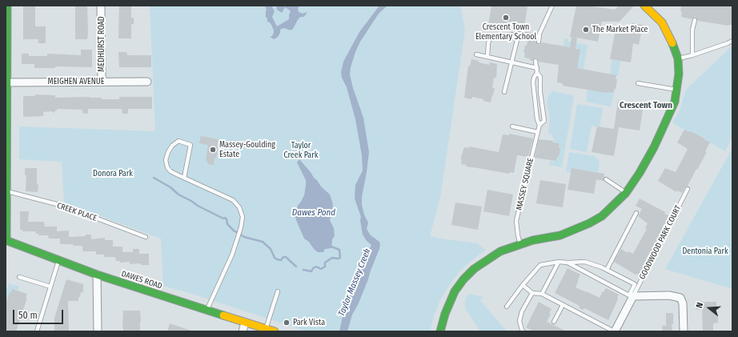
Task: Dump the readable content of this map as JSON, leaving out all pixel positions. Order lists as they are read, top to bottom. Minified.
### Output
{"streets":{"street":["MEDHURST ROAD","MEIGHEN AVENUE","GOODWOOD PARK COURT","DAWES ROAD"],"lane":["MASSEY SQUARE","CREEK PLACE"]},"crossings":[["MEDHURST ROAD","MEIGHEN AVENUE"]],"districts":["Crescent Town"],"water":["Dawes Pond","Taylor Massey Creek"],"parks":["Taylor Creek Park","Donora Park","Dentonia Park"],"places":["Crescent Town Elementary School","The Market Place","Massey-Goulding Estate","Park Vista"],"scale_bar":"50 m","north":"left"}
